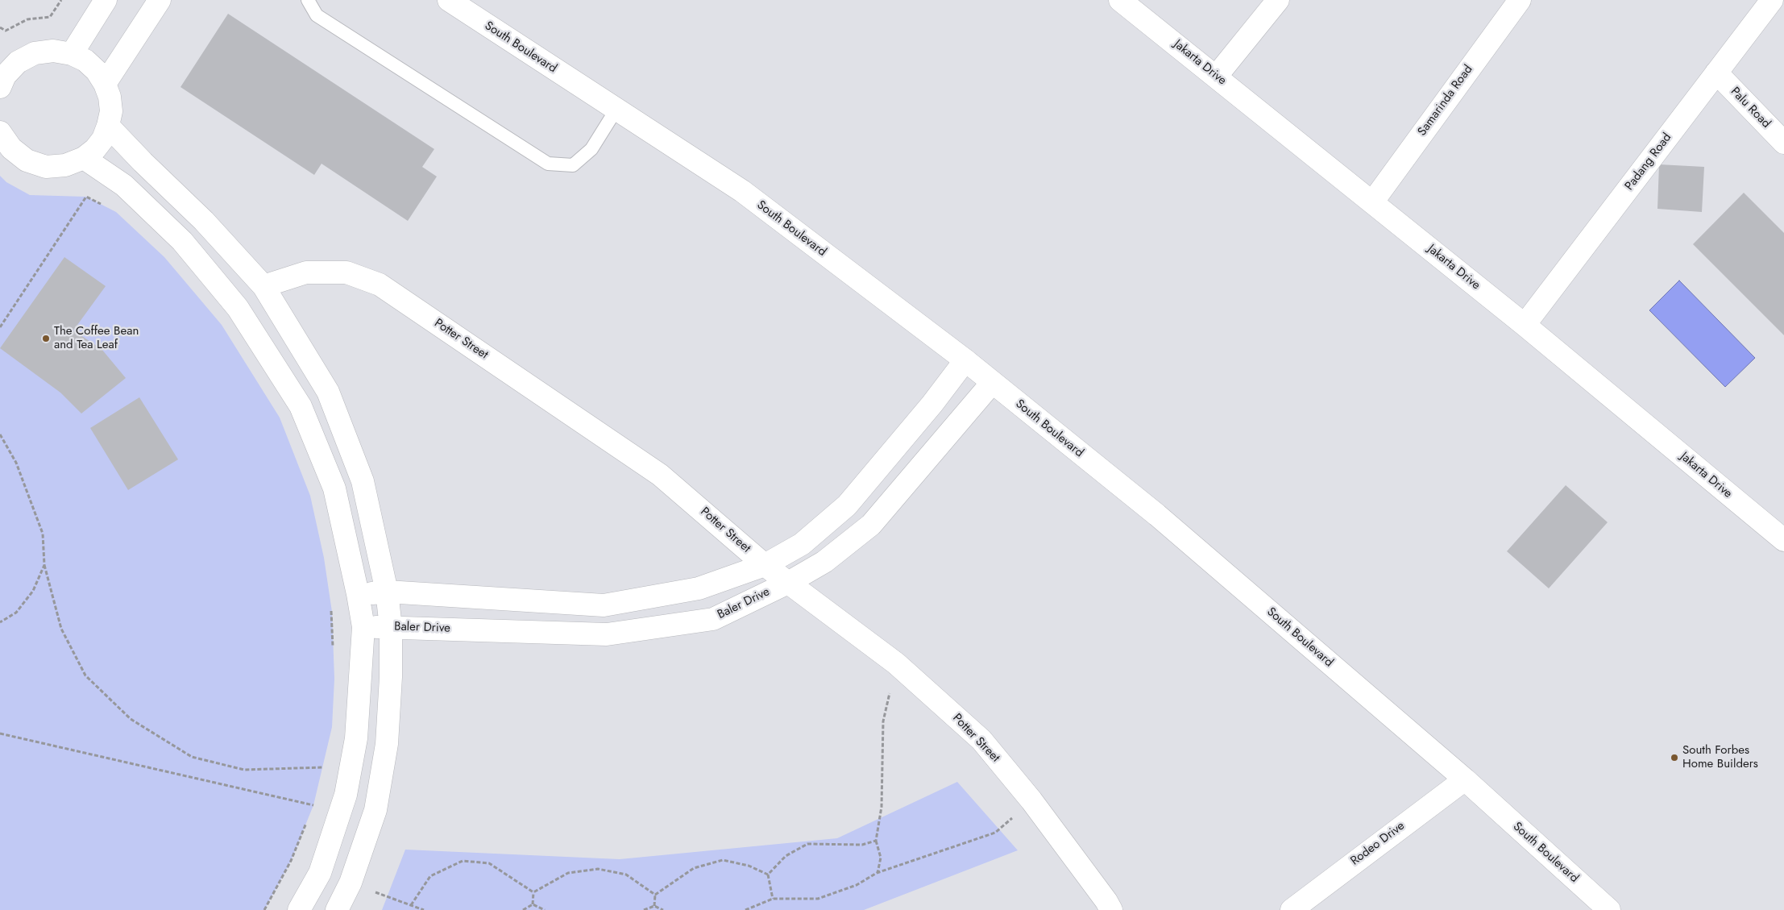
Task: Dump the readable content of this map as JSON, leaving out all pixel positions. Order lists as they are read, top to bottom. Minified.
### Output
{"streets":{"street":["South Boulevard","Jakarta Drive","Samarinda Road","Palu Road","Padang Road","Potter Street","Baler Drive","Rodeo Drive"]},"crossings":[["South Boulevard","Baler Drive"],["South Boulevard","Rodeo Drive"],["Jakarta Drive","Samarinda Road"],["Jakarta Drive","Padang Road"],["Palu Road","Padang Road"],["Potter Street","Baler Drive"]],"places":["The Coffee Bean and Tea Leaf","South Forbes Home Builders"]}
